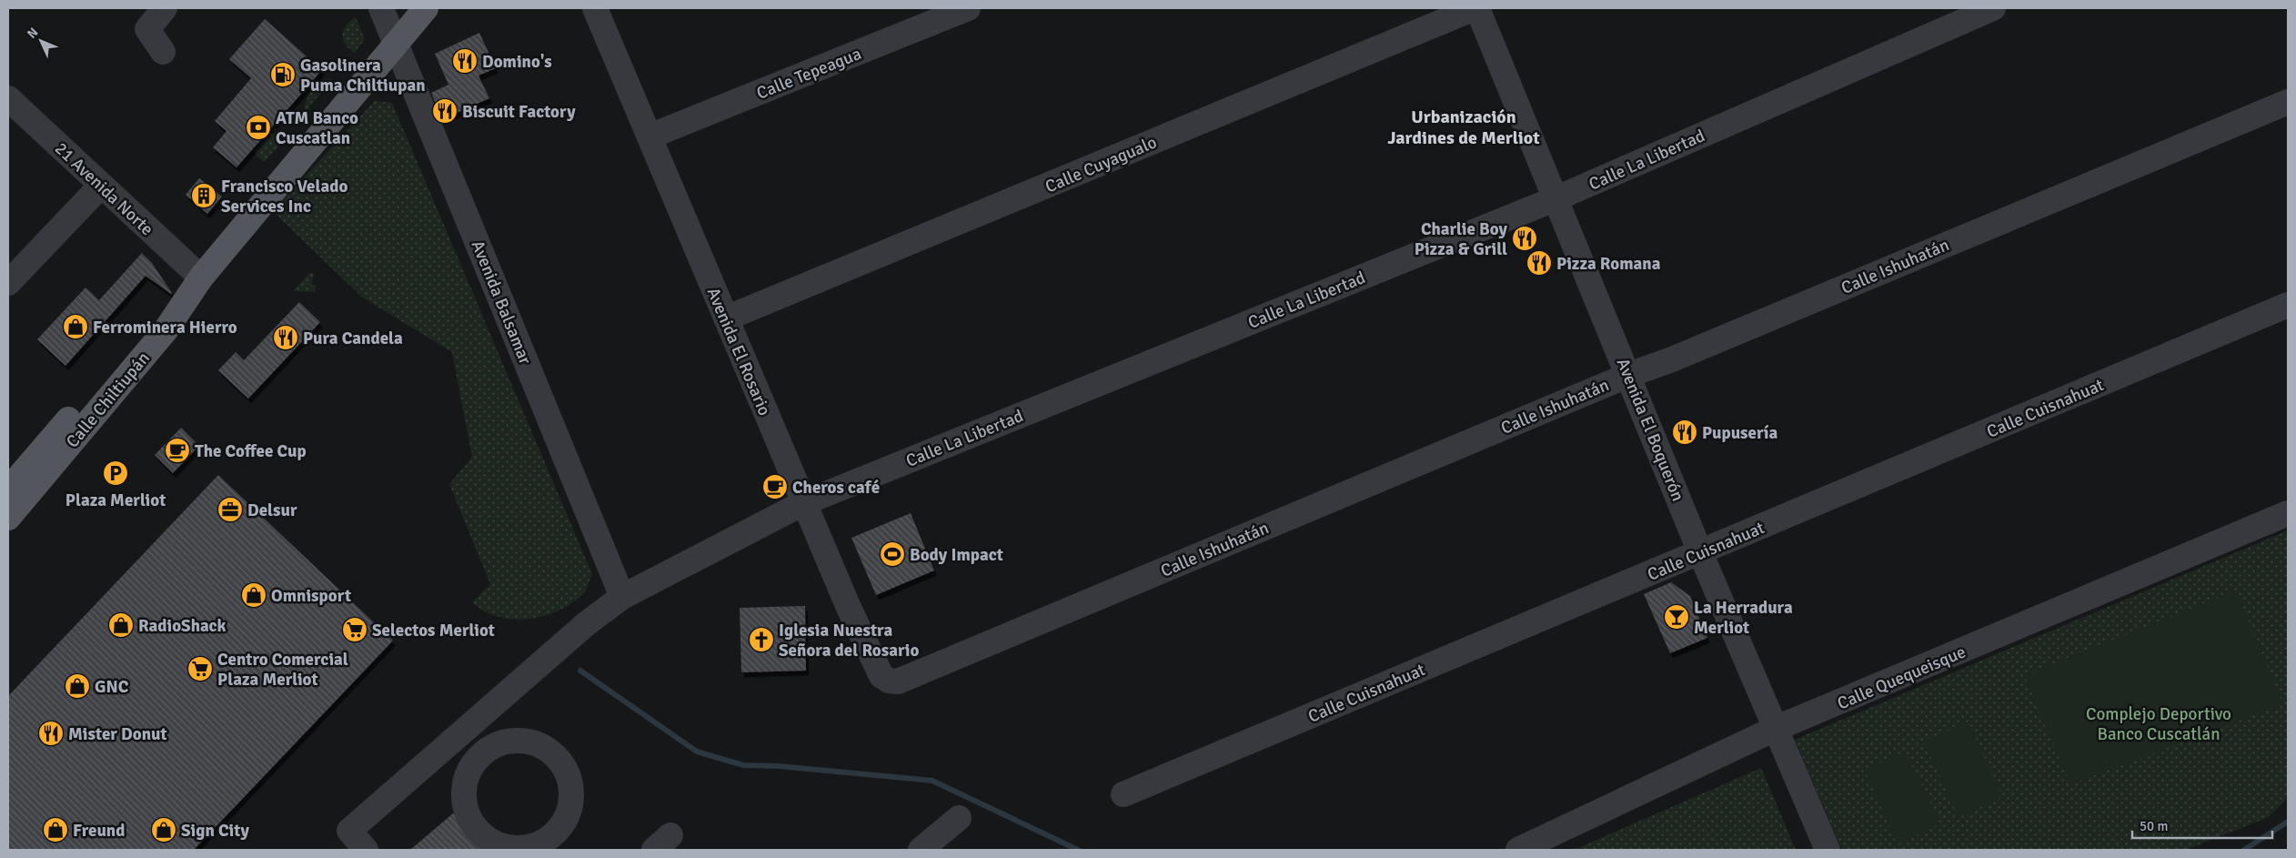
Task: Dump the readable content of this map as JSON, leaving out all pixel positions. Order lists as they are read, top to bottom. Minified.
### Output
{"streets":{"main road":["Calle Chiltiupán"],"street":["Calle Tepeagua","Calle La Libertad","Calle Cuyagualo","21 Avenida Norte","Calle Ishuhatán","Avenida Balsamar","Avenida El Rosario","Calle Cuisnahuat","Avenida El Boquerón","Calle Quequeisque"]},"crossings":[["Calle Tepeagua","Avenida El Rosario"],["Calle La Libertad","Avenida Balsamar"],["Calle La Libertad","Avenida El Rosario"],["Calle La Libertad","Avenida El Boquerón"],["Calle Cuyagualo","Avenida El Rosario"],["Calle Cuyagualo","Avenida El Boquerón"],["21 Avenida Norte","Calle Chiltiupán"],["Calle Ishuhatán","Avenida El Rosario"],["Calle Ishuhatán","Avenida El Boquerón"],["Avenida Balsamar","Calle Chiltiupán"],["Calle Cuisnahuat","Avenida El Boquerón"],["Avenida El Boquerón","Calle Quequeisque"]],"districts":["Urbanización Jardines de Merliot"],"parks":["Complejo Deportivo Banco Cuscatlán"],"places":{"restaurant":["Domino's","Biscuit Factory","Charlie Boy Pizza & Grill","Pizza Romana","Pura Candela","Pupusería","Mister Donut"],"fuel station":["Gasolinera Puma Chiltiupan"],"bank":["ATM Banco Cuscatlan"],"building":["Francisco Velado Services Inc"],"shop":["Ferrominera Hierro","Omnisport","RadioShack","GNC","Freund","Sign City"],"cafe":["The Coffee Cup","Cheros café"],"parking":["Plaza Merliot"],"office":["Delsur"],"sports":["Body Impact"],"bar":["La Herradura Merliot"],"supermarket":["Selectos Merliot","Centro Comercial Plaza Merliot"],"church":["Iglesia Nuestra Señora del Rosario"]},"scale_bar":"50 m","north":"top left"}
